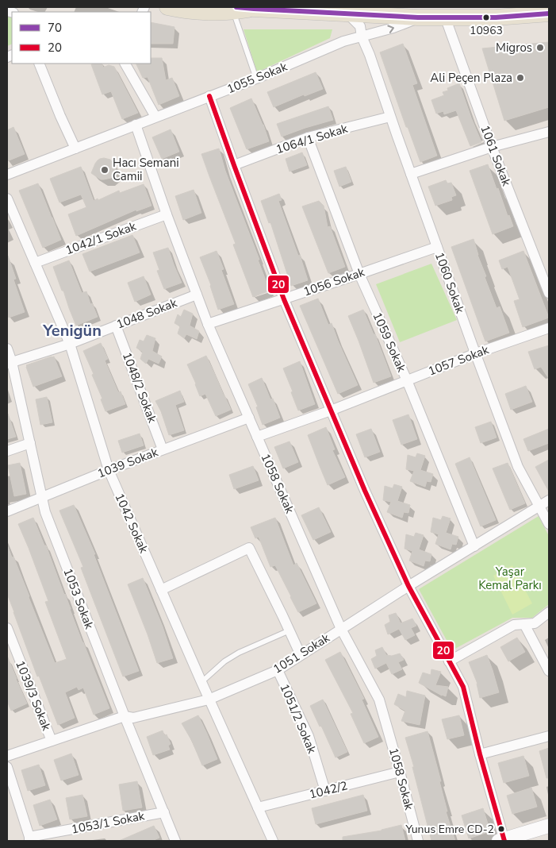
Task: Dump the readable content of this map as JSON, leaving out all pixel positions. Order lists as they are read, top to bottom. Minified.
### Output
{"streets":{"street":["1055 Sokak","1064/1 Sokak","1061 Sokak","1042/1 Sokak","1056 Sokak","1060 Sokak","1048 Sokak","1059 Sokak","1057 Sokak","1048/2 Sokak","1039 Sokak","1058 Sokak","1042 Sokak","1053 Sokak","1051 Sokak","1039/3 Sokak","1051/2 Sokak","1042/2","1053/1 Sokak"]},"crossings":[["1055 Sokak","1060 Sokak"],["1055 Sokak","1058 Sokak"],["1064/1 Sokak","1060 Sokak"],["1064/1 Sokak","1059 Sokak"],["1042/1 Sokak","1058 Sokak"],["1042/1 Sokak","1042 Sokak"],["1056 Sokak","1060 Sokak"],["1056 Sokak","1059 Sokak"],["1056 Sokak","1058 Sokak"],["1060 Sokak","1057 Sokak"],["1060 Sokak","1051 Sokak"],["1048 Sokak","1048/2 Sokak"],["1048 Sokak","1058 Sokak"],["1048 Sokak","1042 Sokak"],["1048 Sokak","1053 Sokak"],["1059 Sokak","1057 Sokak"],["1059 Sokak","1051 Sokak"],["1057 Sokak","1058 Sokak"],["1048/2 Sokak","1039 Sokak"],["1039 Sokak","1058 Sokak"],["1039 Sokak","1042 Sokak"],["1039 Sokak","1053 Sokak"],["1058 Sokak","1051 Sokak"],["1058 Sokak","1042/2"],["1042 Sokak","1051 Sokak"],["1042 Sokak","1042/2"],["1053 Sokak","1051 Sokak"],["1053 Sokak","1053/1 Sokak"],["1051 Sokak","1039/3 Sokak"],["1051 Sokak","1051/2 Sokak"],["1051/2 Sokak","1042/2"]],"districts":["Yenigün"],"parks":["Yaşar Kemal Parkı"],"places":["10963","Migros","Ali Peçen Plaza","Hacı Semani Camii","Yunus Emre CD-2"],"lines":["transit line 70","transit line 20"],"legend":["70","20"]}
